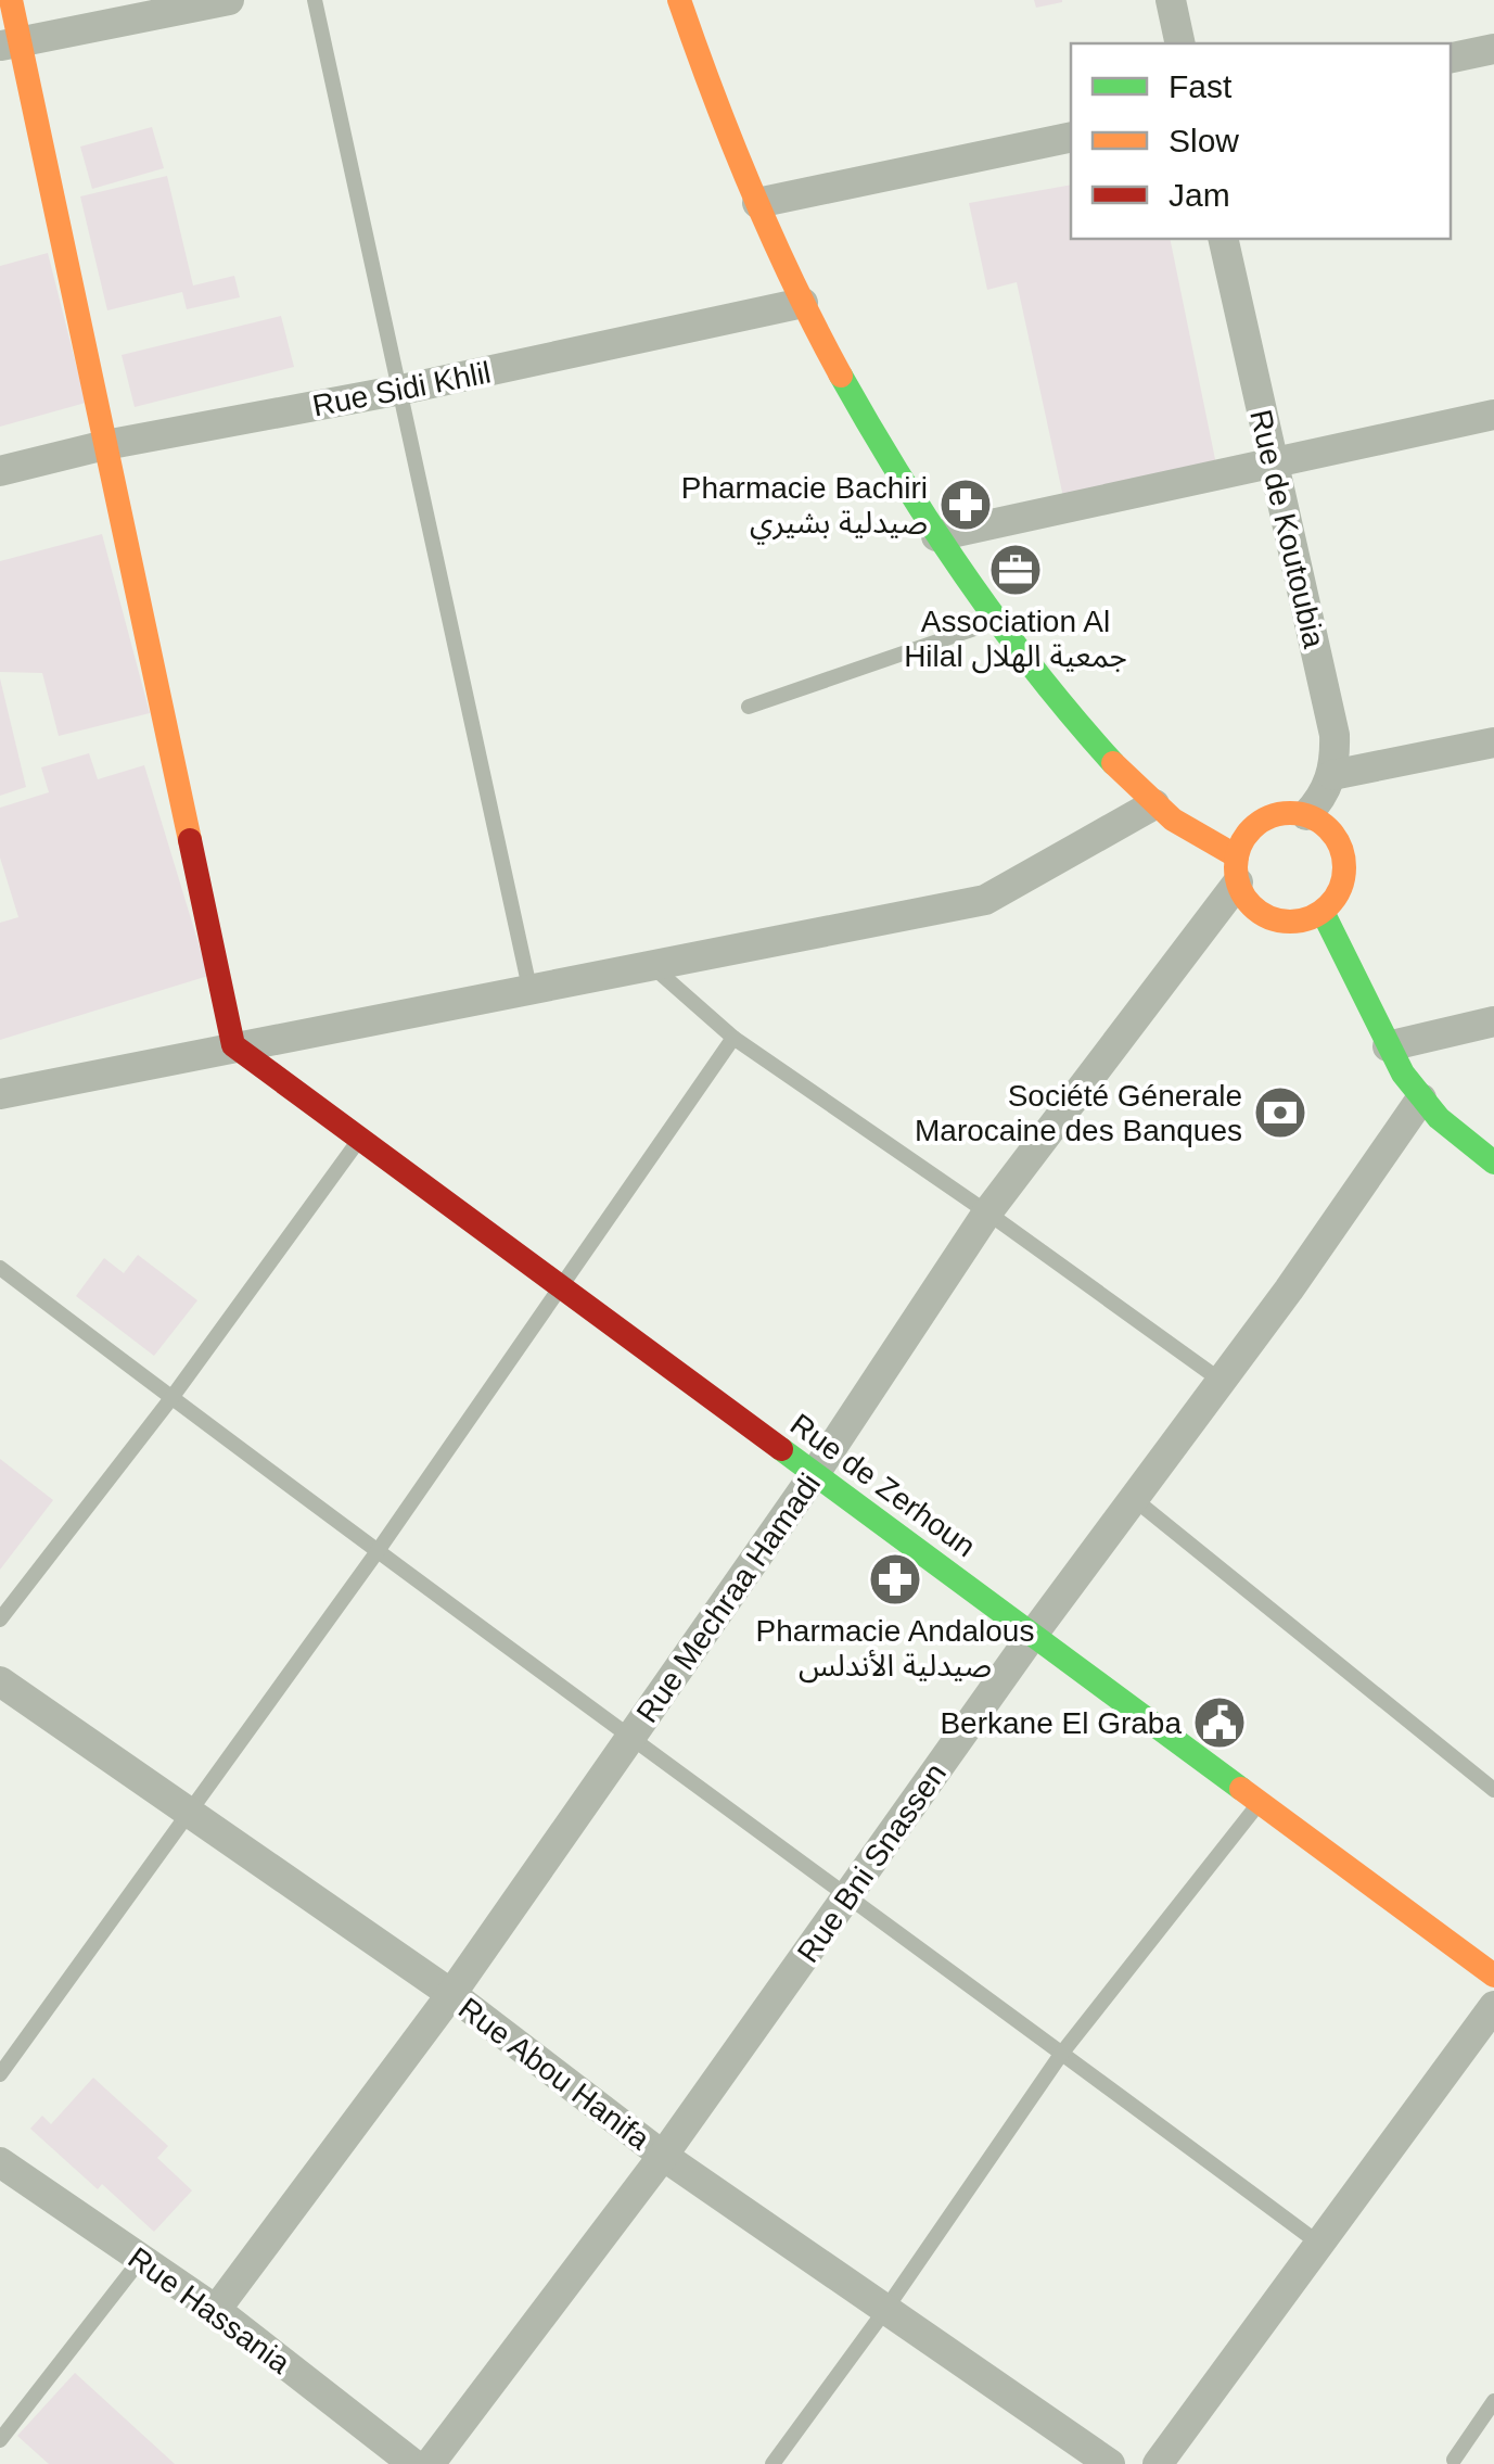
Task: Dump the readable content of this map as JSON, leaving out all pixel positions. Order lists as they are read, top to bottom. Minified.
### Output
{"streets":{"street":["Rue Sidi Khlil","Rue de Koutoubia","Rue de Zerhoun","Rue Mechraa Hamadi","Rue Bni Snassen","Rue Abou Hanifa","Rue Hassania"]},"crossings":[["Rue de Zerhoun","Rue Mechraa Hamadi"],["Rue de Zerhoun","Rue Bni Snassen"],["Rue Mechraa Hamadi","Rue Abou Hanifa"],["Rue Mechraa Hamadi","Rue Hassania"],["Rue Bni Snassen","Rue Abou Hanifa"]],"places":{"pharmacy":["Pharmacie Bachiri صيدلية بشيري","Pharmacie Andalous صيدلية الأندلس"],"office":["Association Al Hilal جمعية الهلال"],"bank":["Société Génerale Marocaine des Banques"],"public building":["Berkane El Graba"]},"legend":["Fast","Slow","Jam"]}
